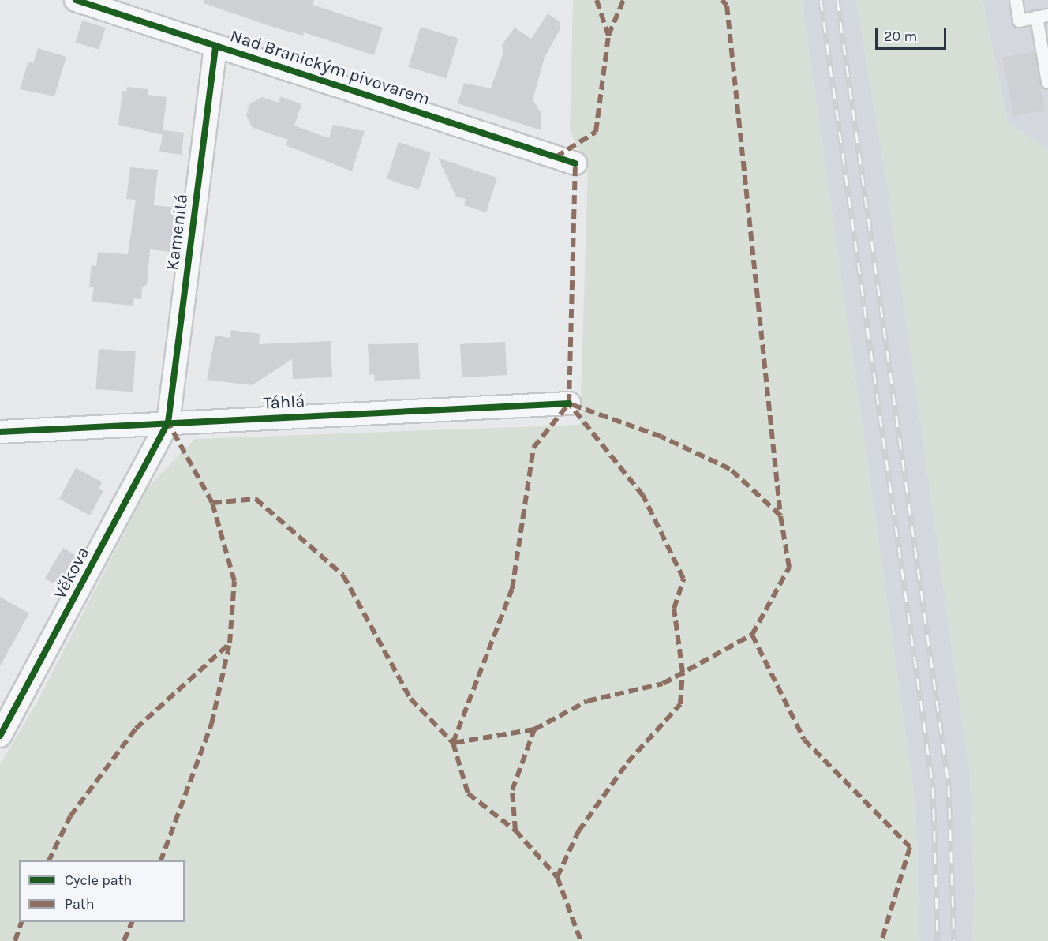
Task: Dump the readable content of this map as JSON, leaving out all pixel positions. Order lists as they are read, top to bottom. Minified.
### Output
{"streets":{"street":["Nad Branickým pivovarem","Kamenitá","Táhlá","Věkova"]},"crossings":[["Nad Branickým pivovarem","Kamenitá"],["Kamenitá","Táhlá"],["Kamenitá","Věkova"],["Táhlá","Věkova"]],"legend":["Cycle path","Path"],"scale_bar":"20 m"}
